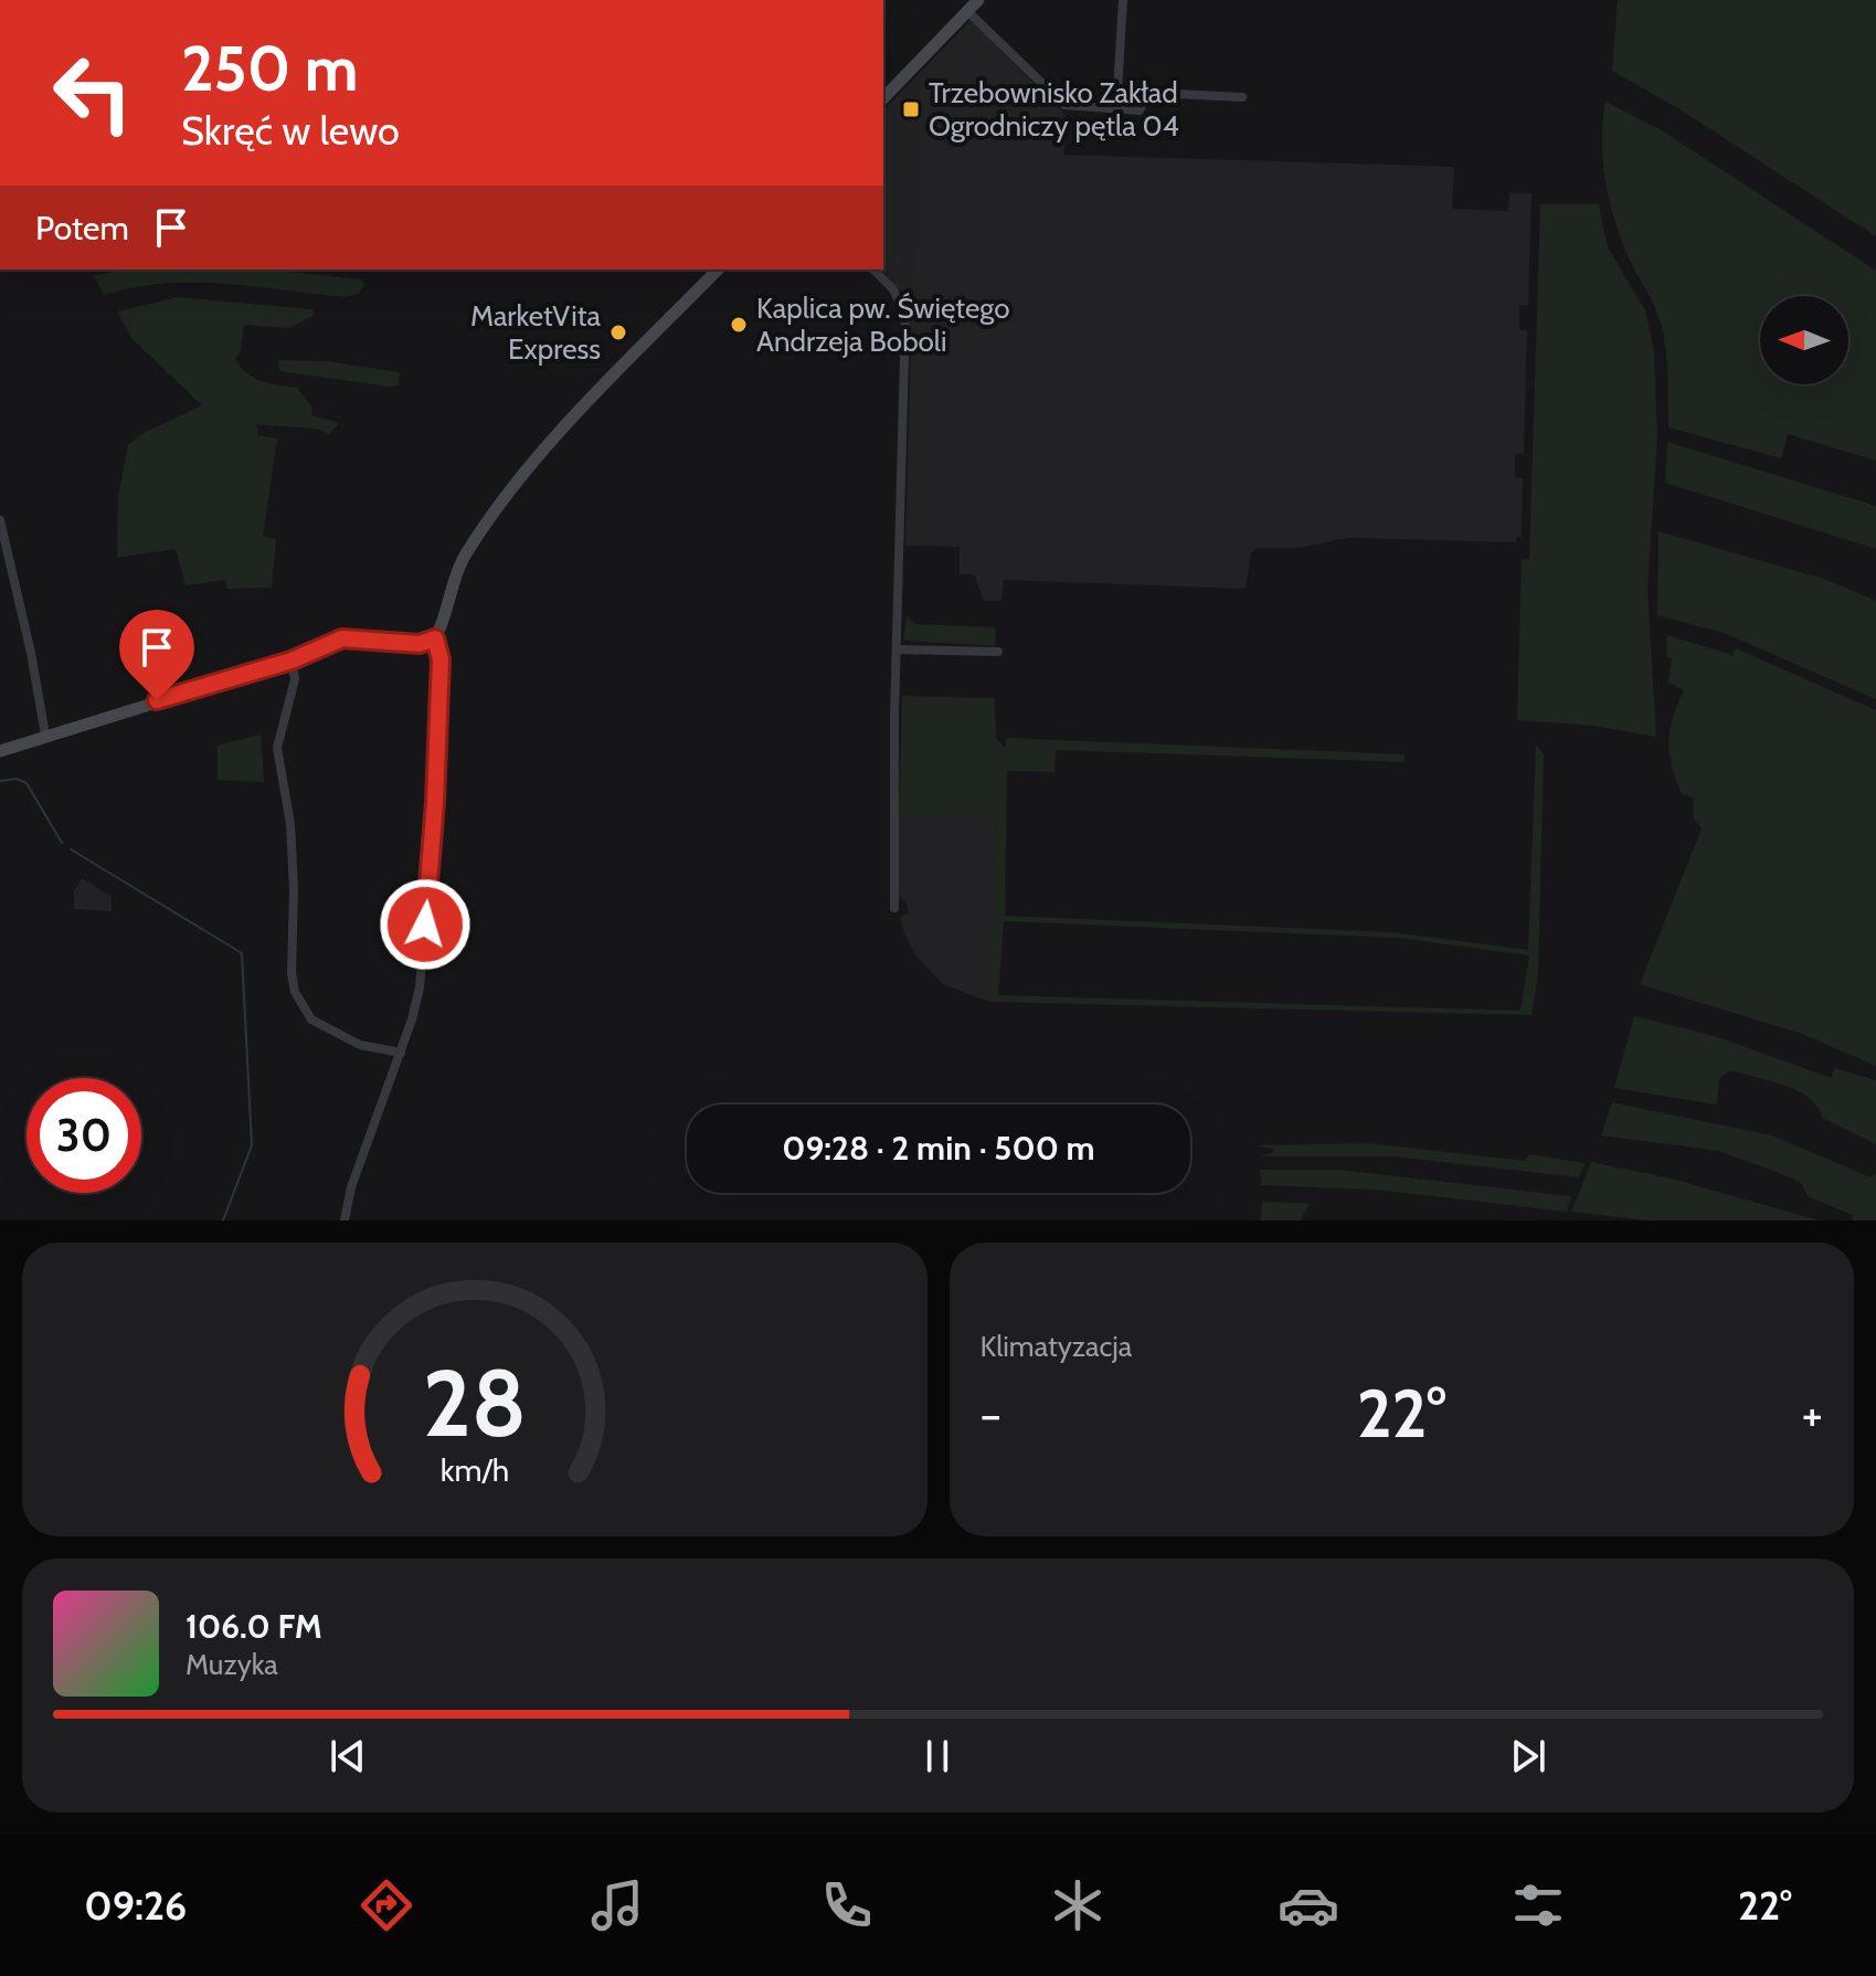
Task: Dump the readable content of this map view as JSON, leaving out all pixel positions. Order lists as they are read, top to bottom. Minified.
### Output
{"places":{"transit":["Trzebownisko Zakład Ogrodniczy pętla 04"],"other":["Kaplica pw. Świętego Andrzeja Boboli","MarketVita Express"]},"north":"left","page":{"turn":["250 m","Skręć w lewo"],"then":"Potem","limit":"30","trip":"09:28 · 2 min · 500 m","tile":"Klimatyzacja","heat":["−","22°","+"],"song":["106.0 FM","Muzyka"],"tabs":["09:26","22°"],"gauge":["28","km/h"]}}
